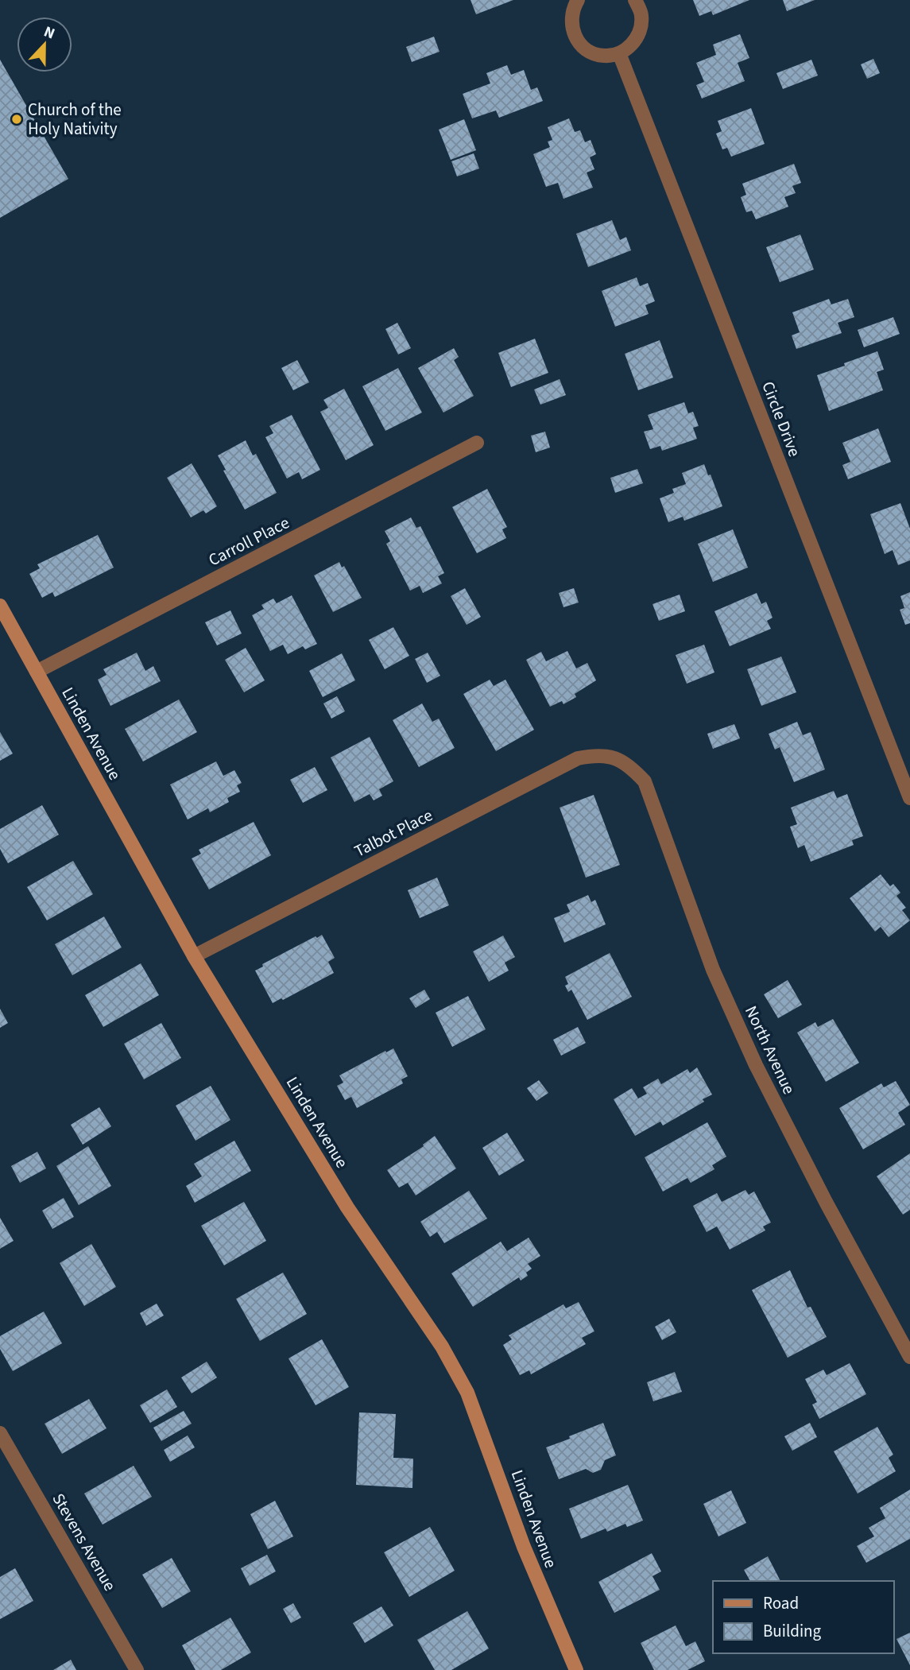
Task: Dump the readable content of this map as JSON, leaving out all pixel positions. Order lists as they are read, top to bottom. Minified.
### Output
{"streets":{"street":["Circle Drive","Carroll Place","Linden Avenue","Talbot Place","North Avenue","Stevens Avenue"]},"crossings":[["Carroll Place","Linden Avenue"],["Linden Avenue","Talbot Place"],["Talbot Place","North Avenue"]],"places":["Church of the Holy Nativity"],"legend":["Road","Building"],"north":"top"}
